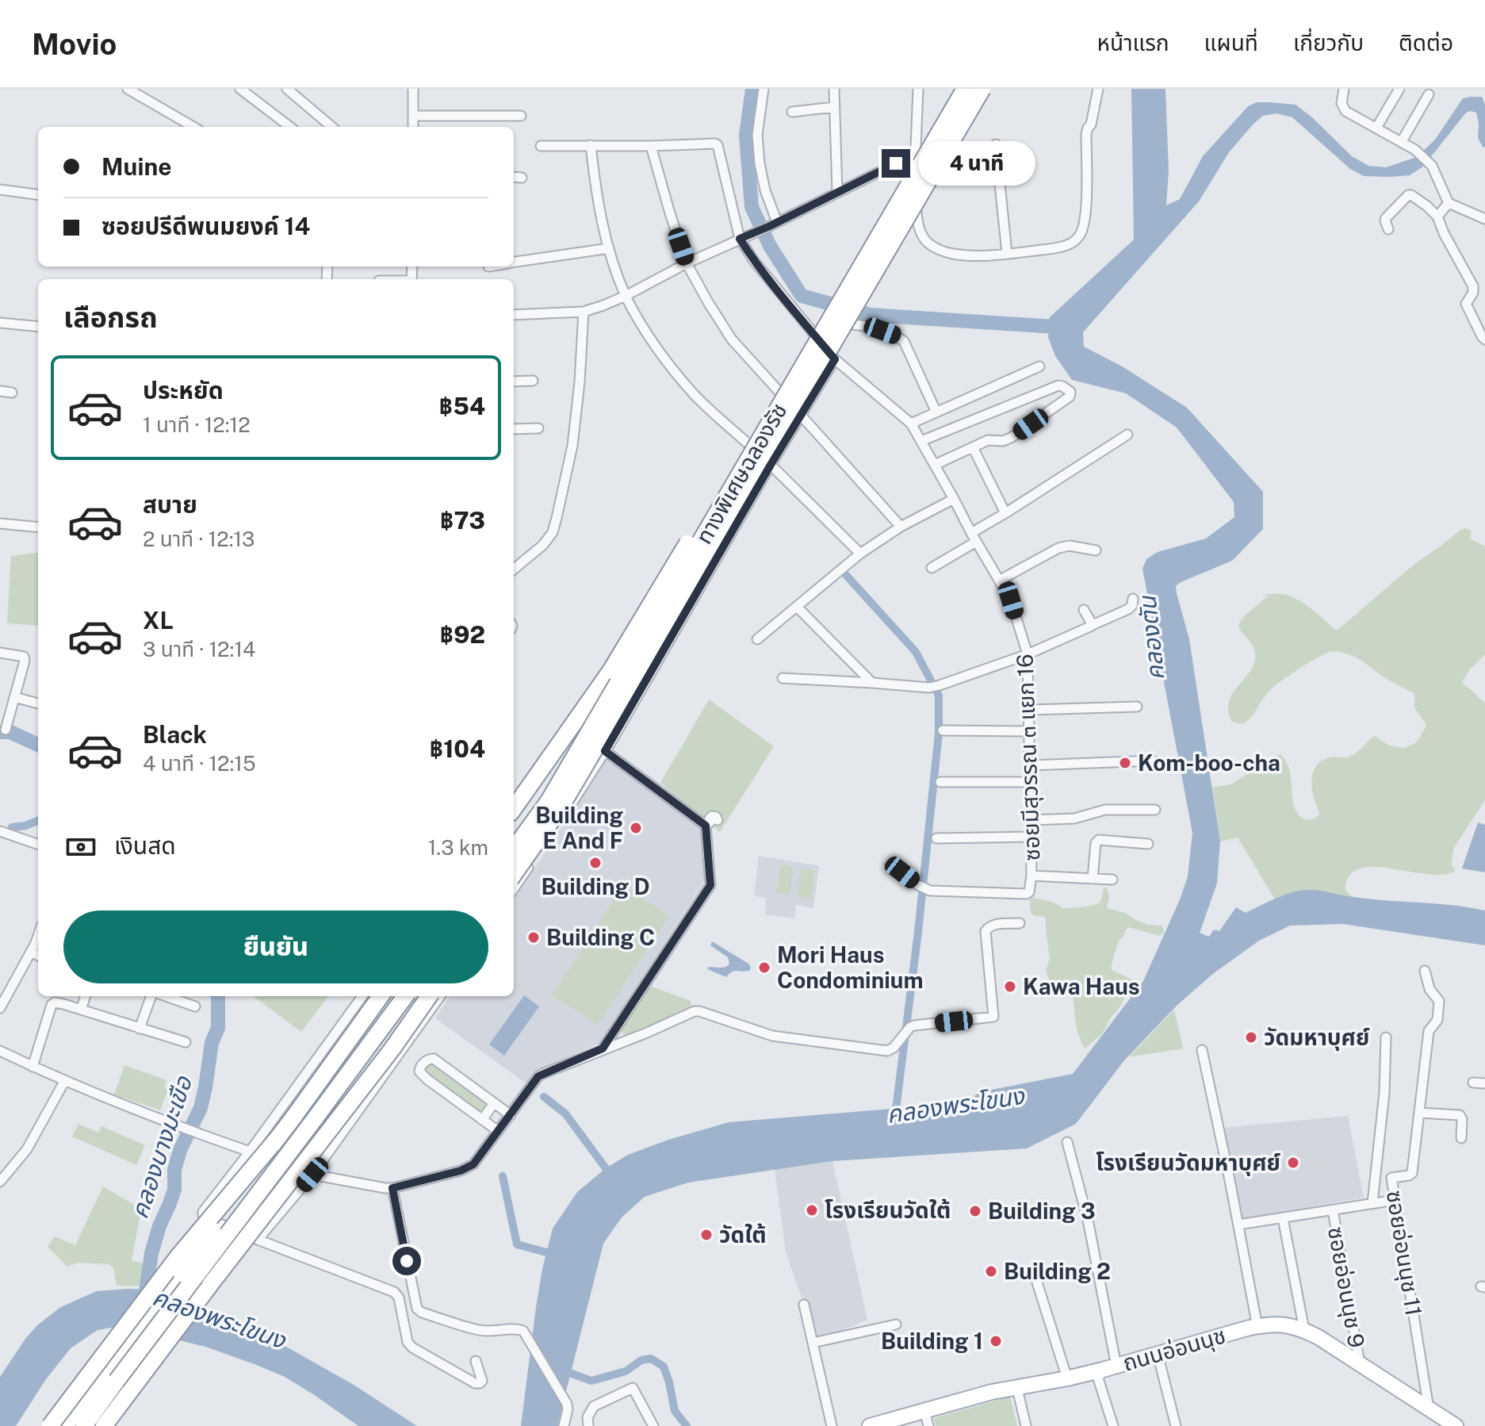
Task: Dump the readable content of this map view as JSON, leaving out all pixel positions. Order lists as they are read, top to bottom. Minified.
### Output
{"streets":{"highway":["ทางพิเศษฉลองรัช"],"main road":["ถนนอ่อนนุช"],"street":["ซอยมีสุวรรณ ๓ แยก 16","ซอยอ่อนนุช 11","ซอยอ่อนนุช 9"]},"crossings":[["ซอยอ่อนนุช 11","ถนนอ่อนนุช"],["ซอยอ่อนนุช 9","ถนนอ่อนนุช"]],"water":["คลองตัน","คลองพระโขนง","คลองบางมะเขือ"],"places":["Kom-boo-cha","Building E And F","Building D","Building C","Mori Haus Condominium","Kawa Haus","วัดมหาบุศย์","โรงเรียนวัดมหาบุศย์","โรงเรียนวัดใต้","Building 3","วัดใต้","Building 2","Building 1"],"page":{"header":"Movio","nav":["หน้าแรก","แผนที่","เกี่ยวกับ","ติดต่อ"],"banner":["Muine","ซอยปรีดีพนมยงค์ 14"],"bubble":"4 นาที","heading":"เลือกรถ","list":[{"name":"ประหยัด","note":"1 นาที · 12:12","value":"฿54"},{"name":"สบาย","note":"2 นาที · 12:13","value":"฿73"},{"name":"XL","note":"3 นาที · 12:14","value":"฿92"},{"name":"Black","note":"4 นาที · 12:15","value":"฿104"}],"pay":["เงินสด","1.3 km"],"buttons":"ยืนยัน"}}
